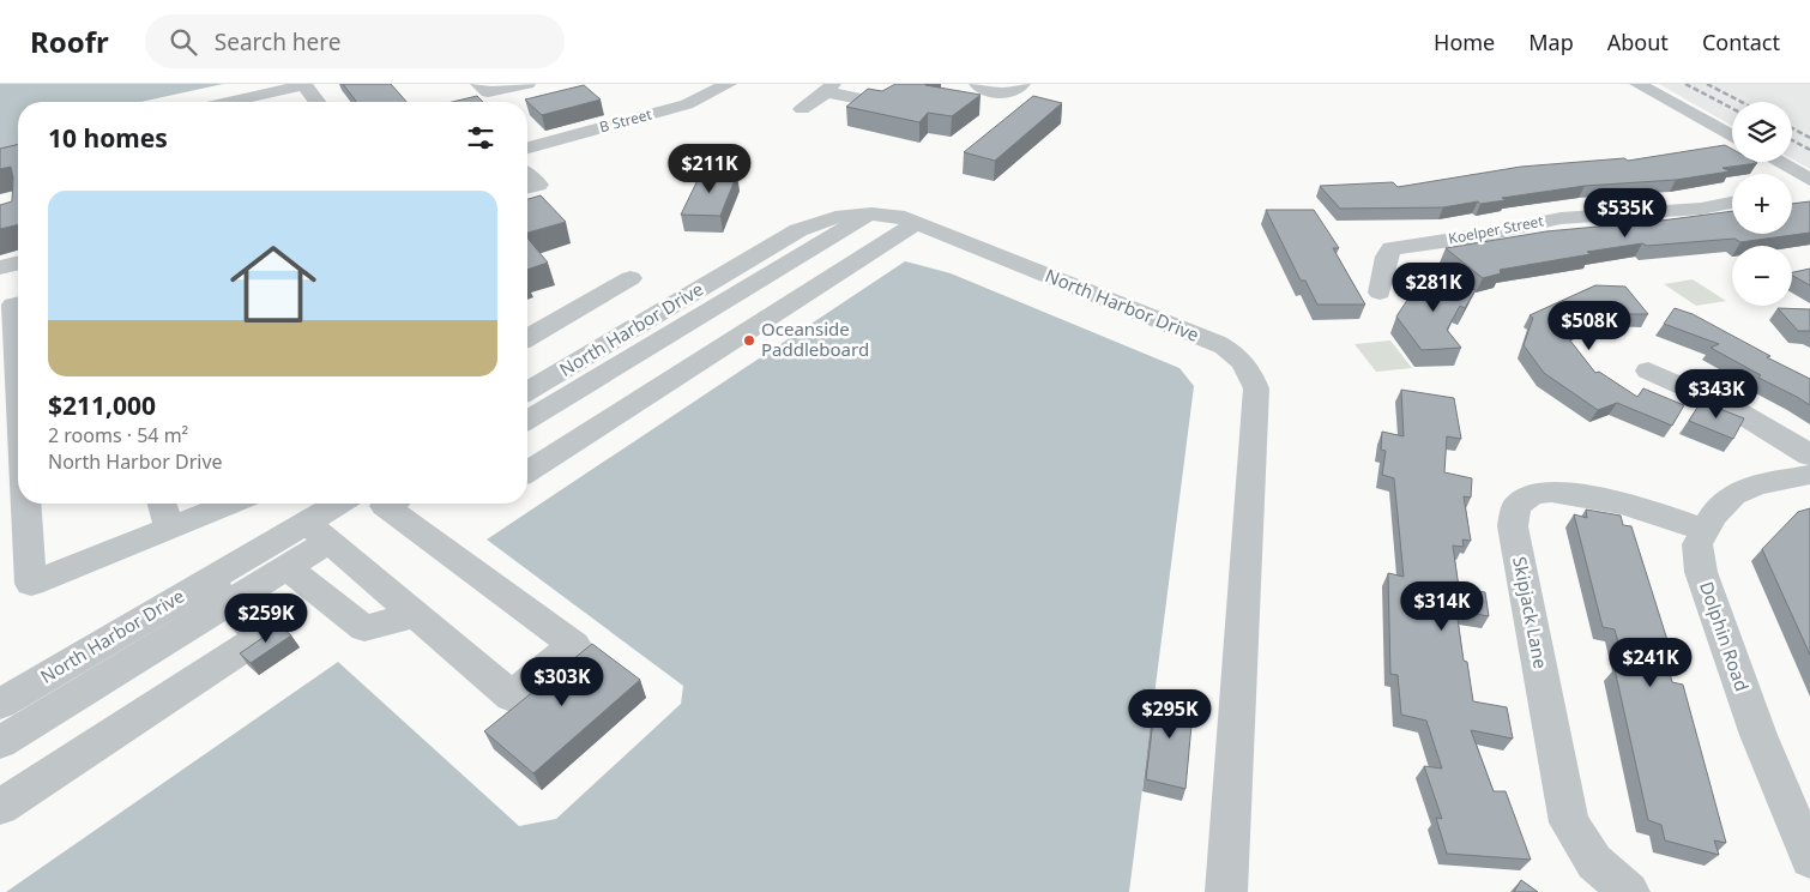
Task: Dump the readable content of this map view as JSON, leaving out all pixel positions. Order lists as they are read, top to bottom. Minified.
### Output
{"streets":{"street":["B Street","Koelper Street","North Harbor Drive","Skipjack Lane","Dolphin Road"]},"crossings":[["Skipjack Lane","Dolphin Road"]],"places":["Oceanside Paddleboard"],"page":{"header":"Roofr","search":"Search here","nav":["Home","Map","About","Contact"],"map_buttons":["+","−"],"heading":"10 homes","price":["$211K","$535K","$281K","$508K","$343K","$314K","$259K","$241K","$303K","$295K"],"list":[{"name":"$211,000","note":"2 rooms · 54 m² · North Harbor Drive"}]}}
